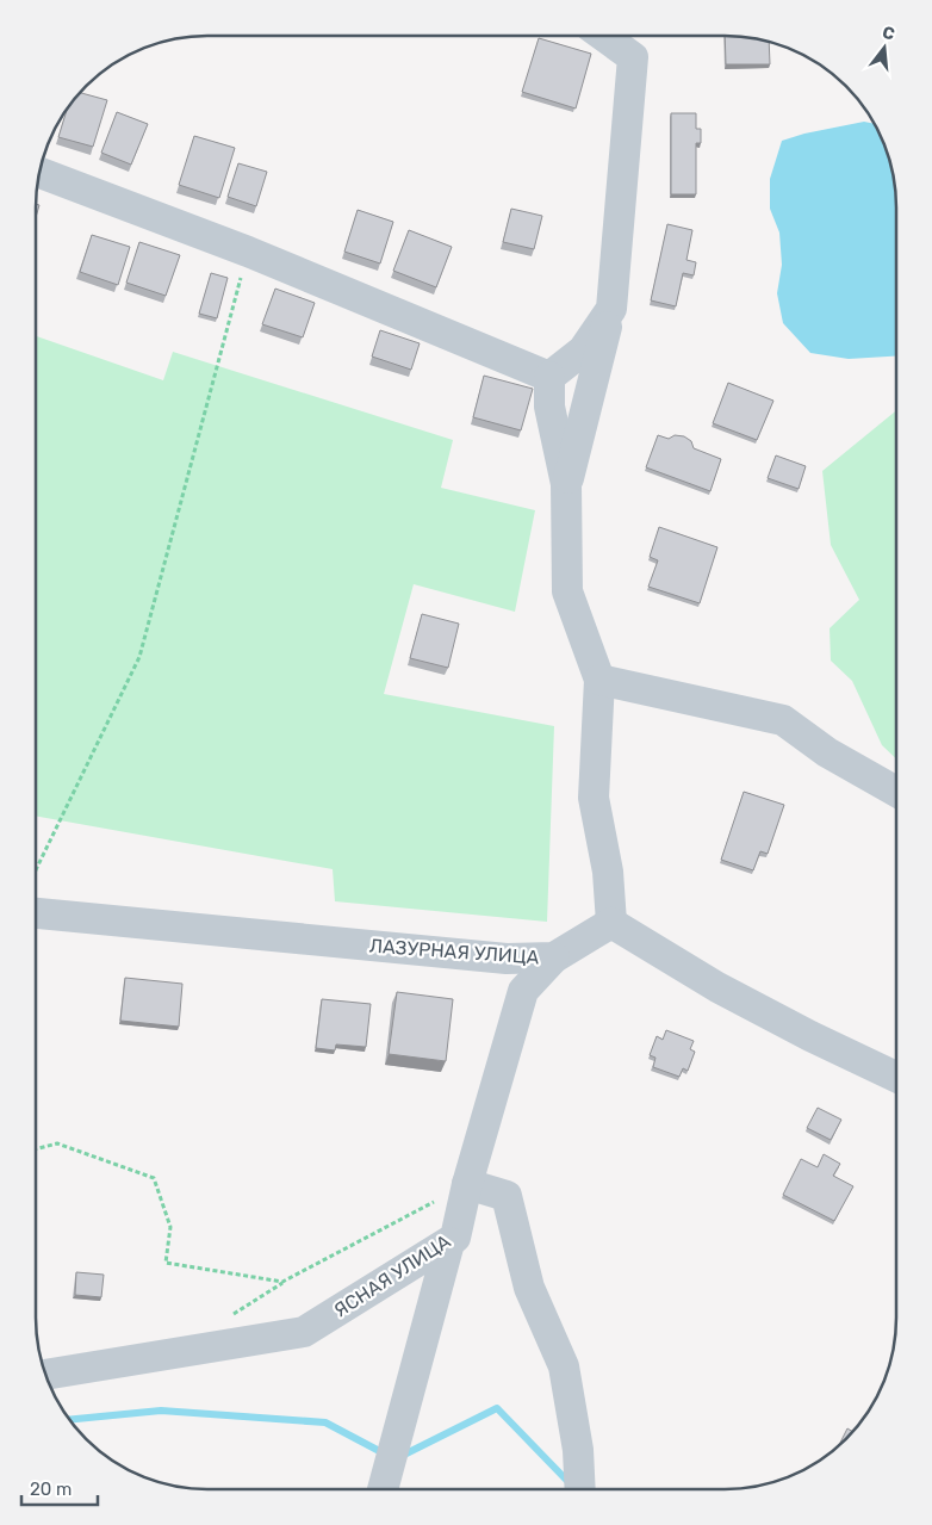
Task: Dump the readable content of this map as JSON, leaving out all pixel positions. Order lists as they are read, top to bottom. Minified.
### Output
{"streets":{"street":["ЛАЗУРНАЯ УЛИЦА","ЯСНАЯ УЛИЦА"]},"crossings":[["ЛАЗУРНАЯ УЛИЦА","ЯСНАЯ УЛИЦА"]],"scale_bar":"20 m","north":"top"}
